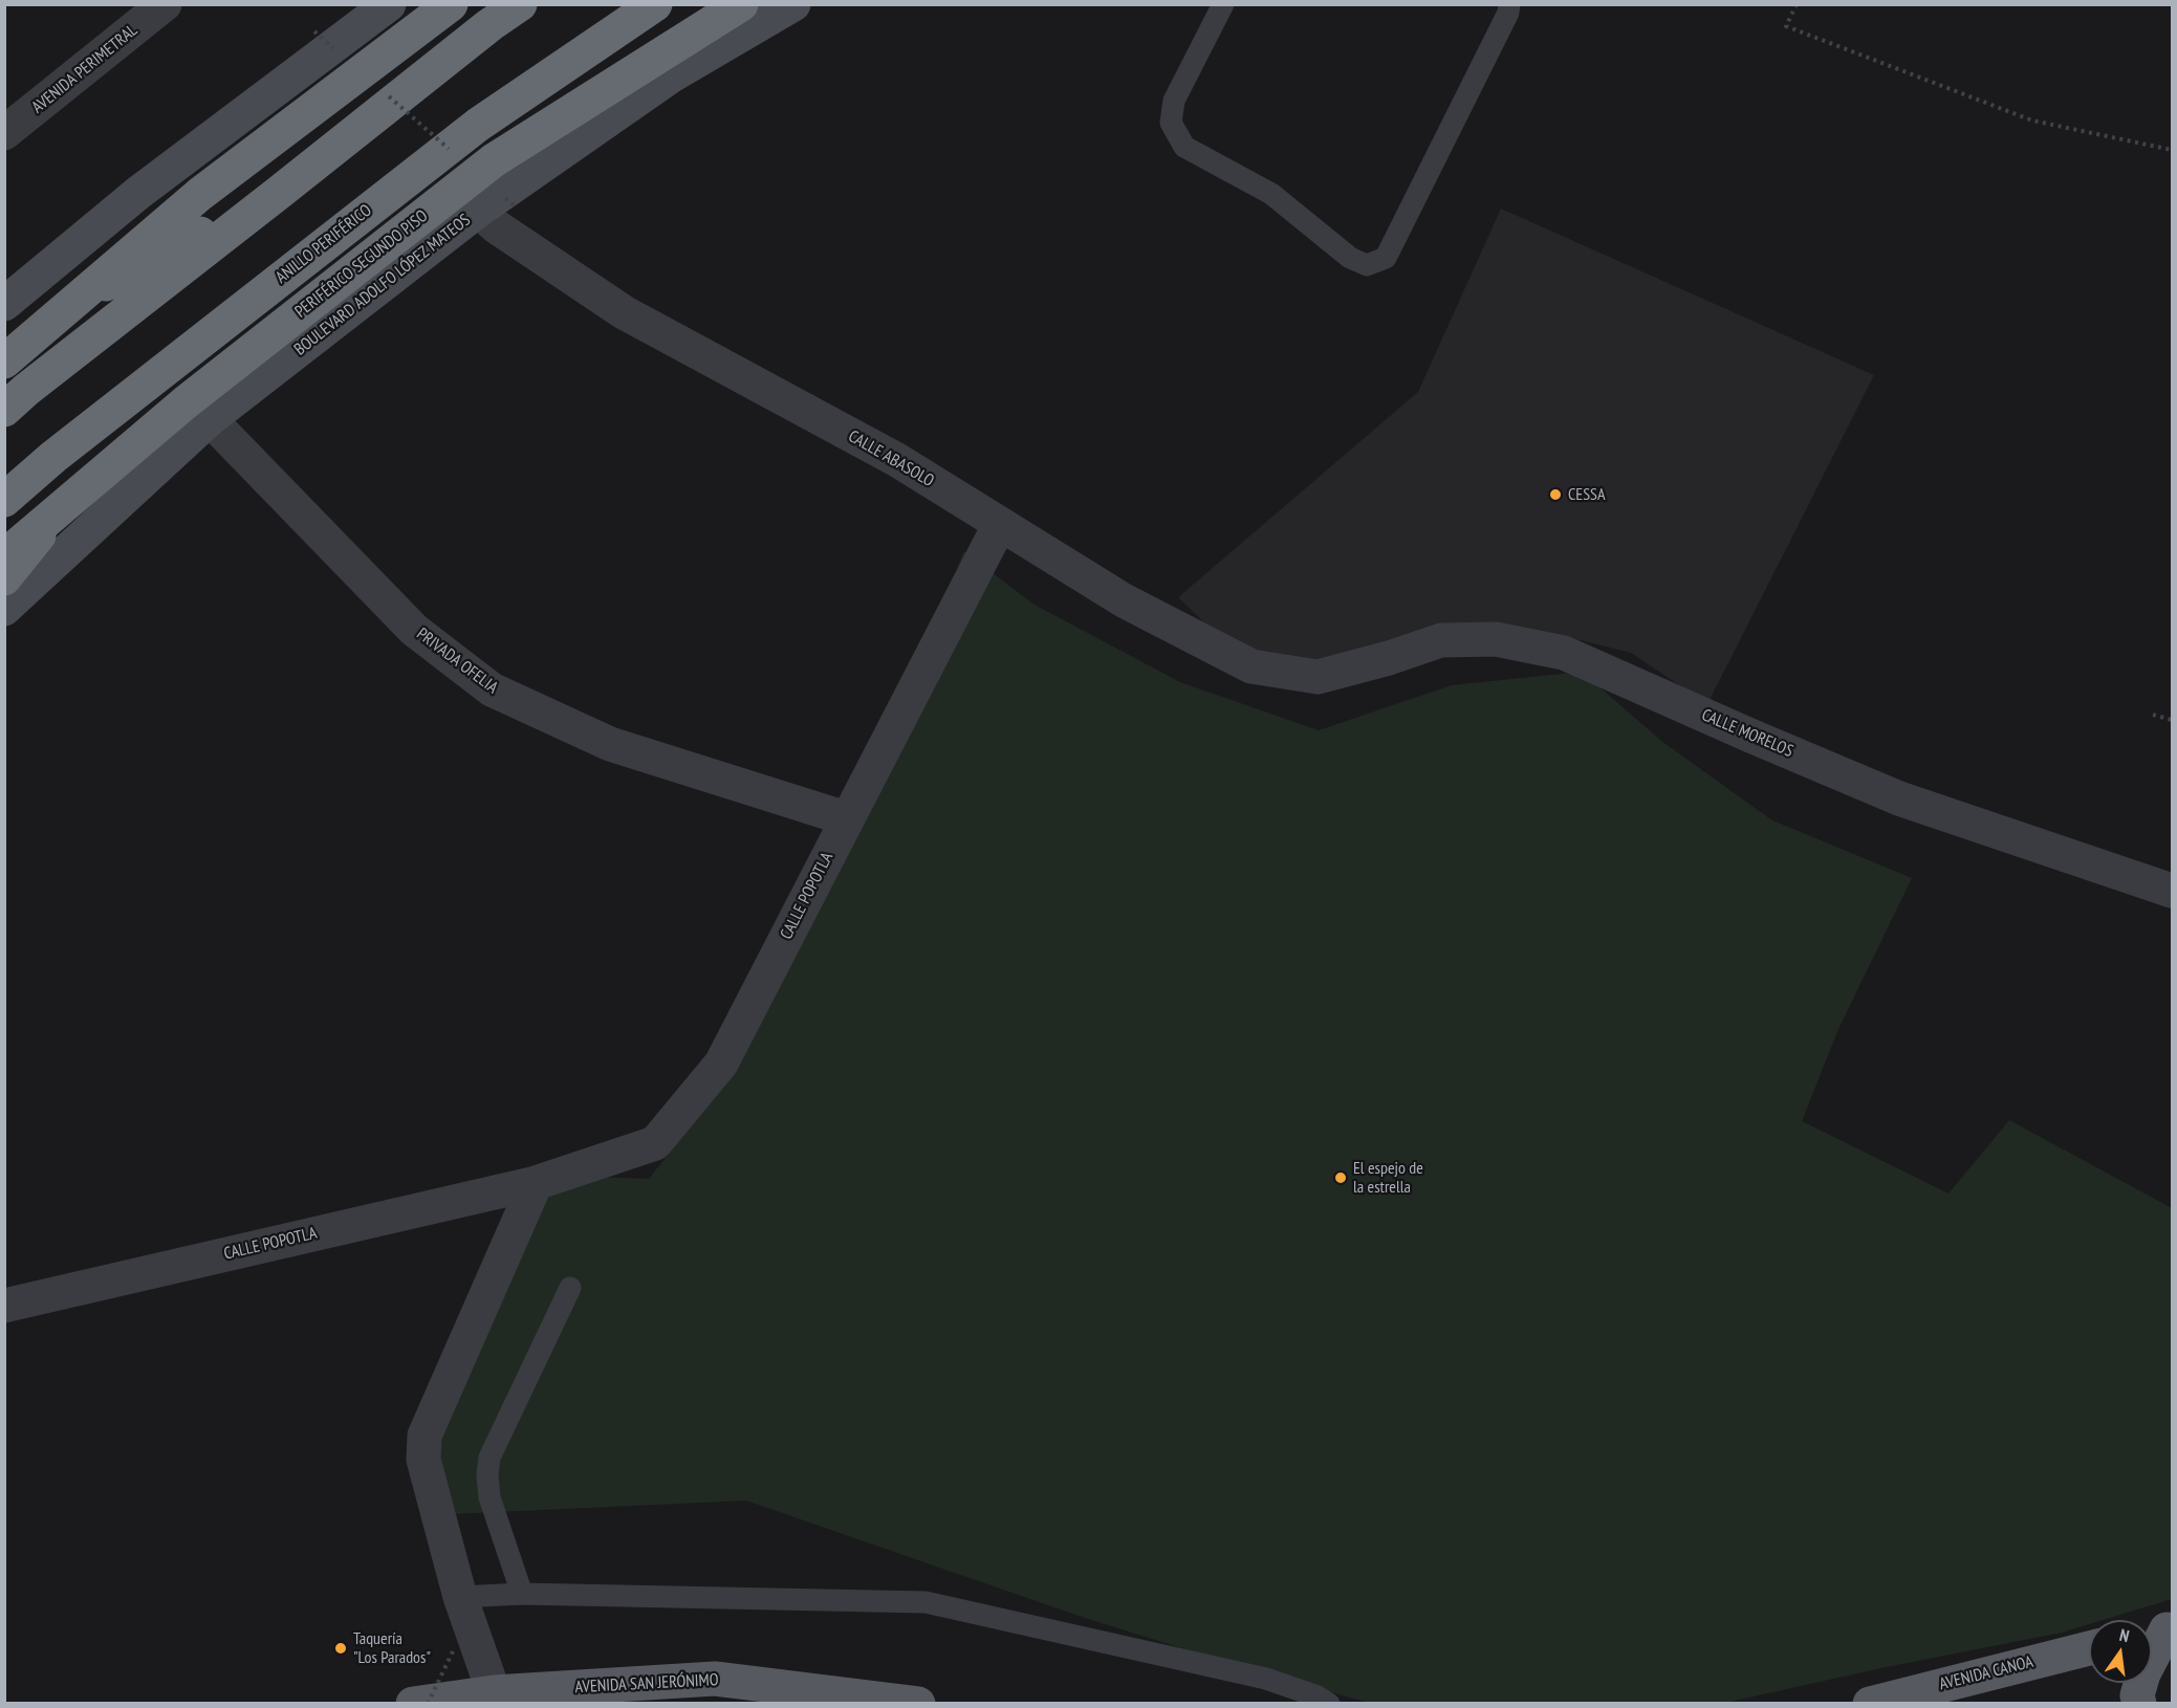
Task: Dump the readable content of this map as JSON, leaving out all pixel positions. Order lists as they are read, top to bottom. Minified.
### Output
{"streets":{"highway":["ANILLO PERIFÉRICO","PERIFÉRICO SEGUNDO PISO"],"main road":["BOULEVARD ADOLFO LÓPEZ MATEOS","AVENIDA CANOA","AVENIDA SAN JERÓNIMO"],"street":["AVENIDA PERIMETRAL","CALLE ABASOLO","PRIVADA OFELIA","CALLE MORELOS","CALLE POPOTLA"]},"crossings":[["BOULEVARD ADOLFO LÓPEZ MATEOS","CALLE ABASOLO"],["BOULEVARD ADOLFO LÓPEZ MATEOS","PRIVADA OFELIA"],["CALLE ABASOLO","CALLE MORELOS"],["CALLE ABASOLO","CALLE POPOTLA"],["PRIVADA OFELIA","CALLE POPOTLA"]],"places":["CESSA","El espejo de la estrella","Taquería \"Los Parados\""],"north":"top"}
